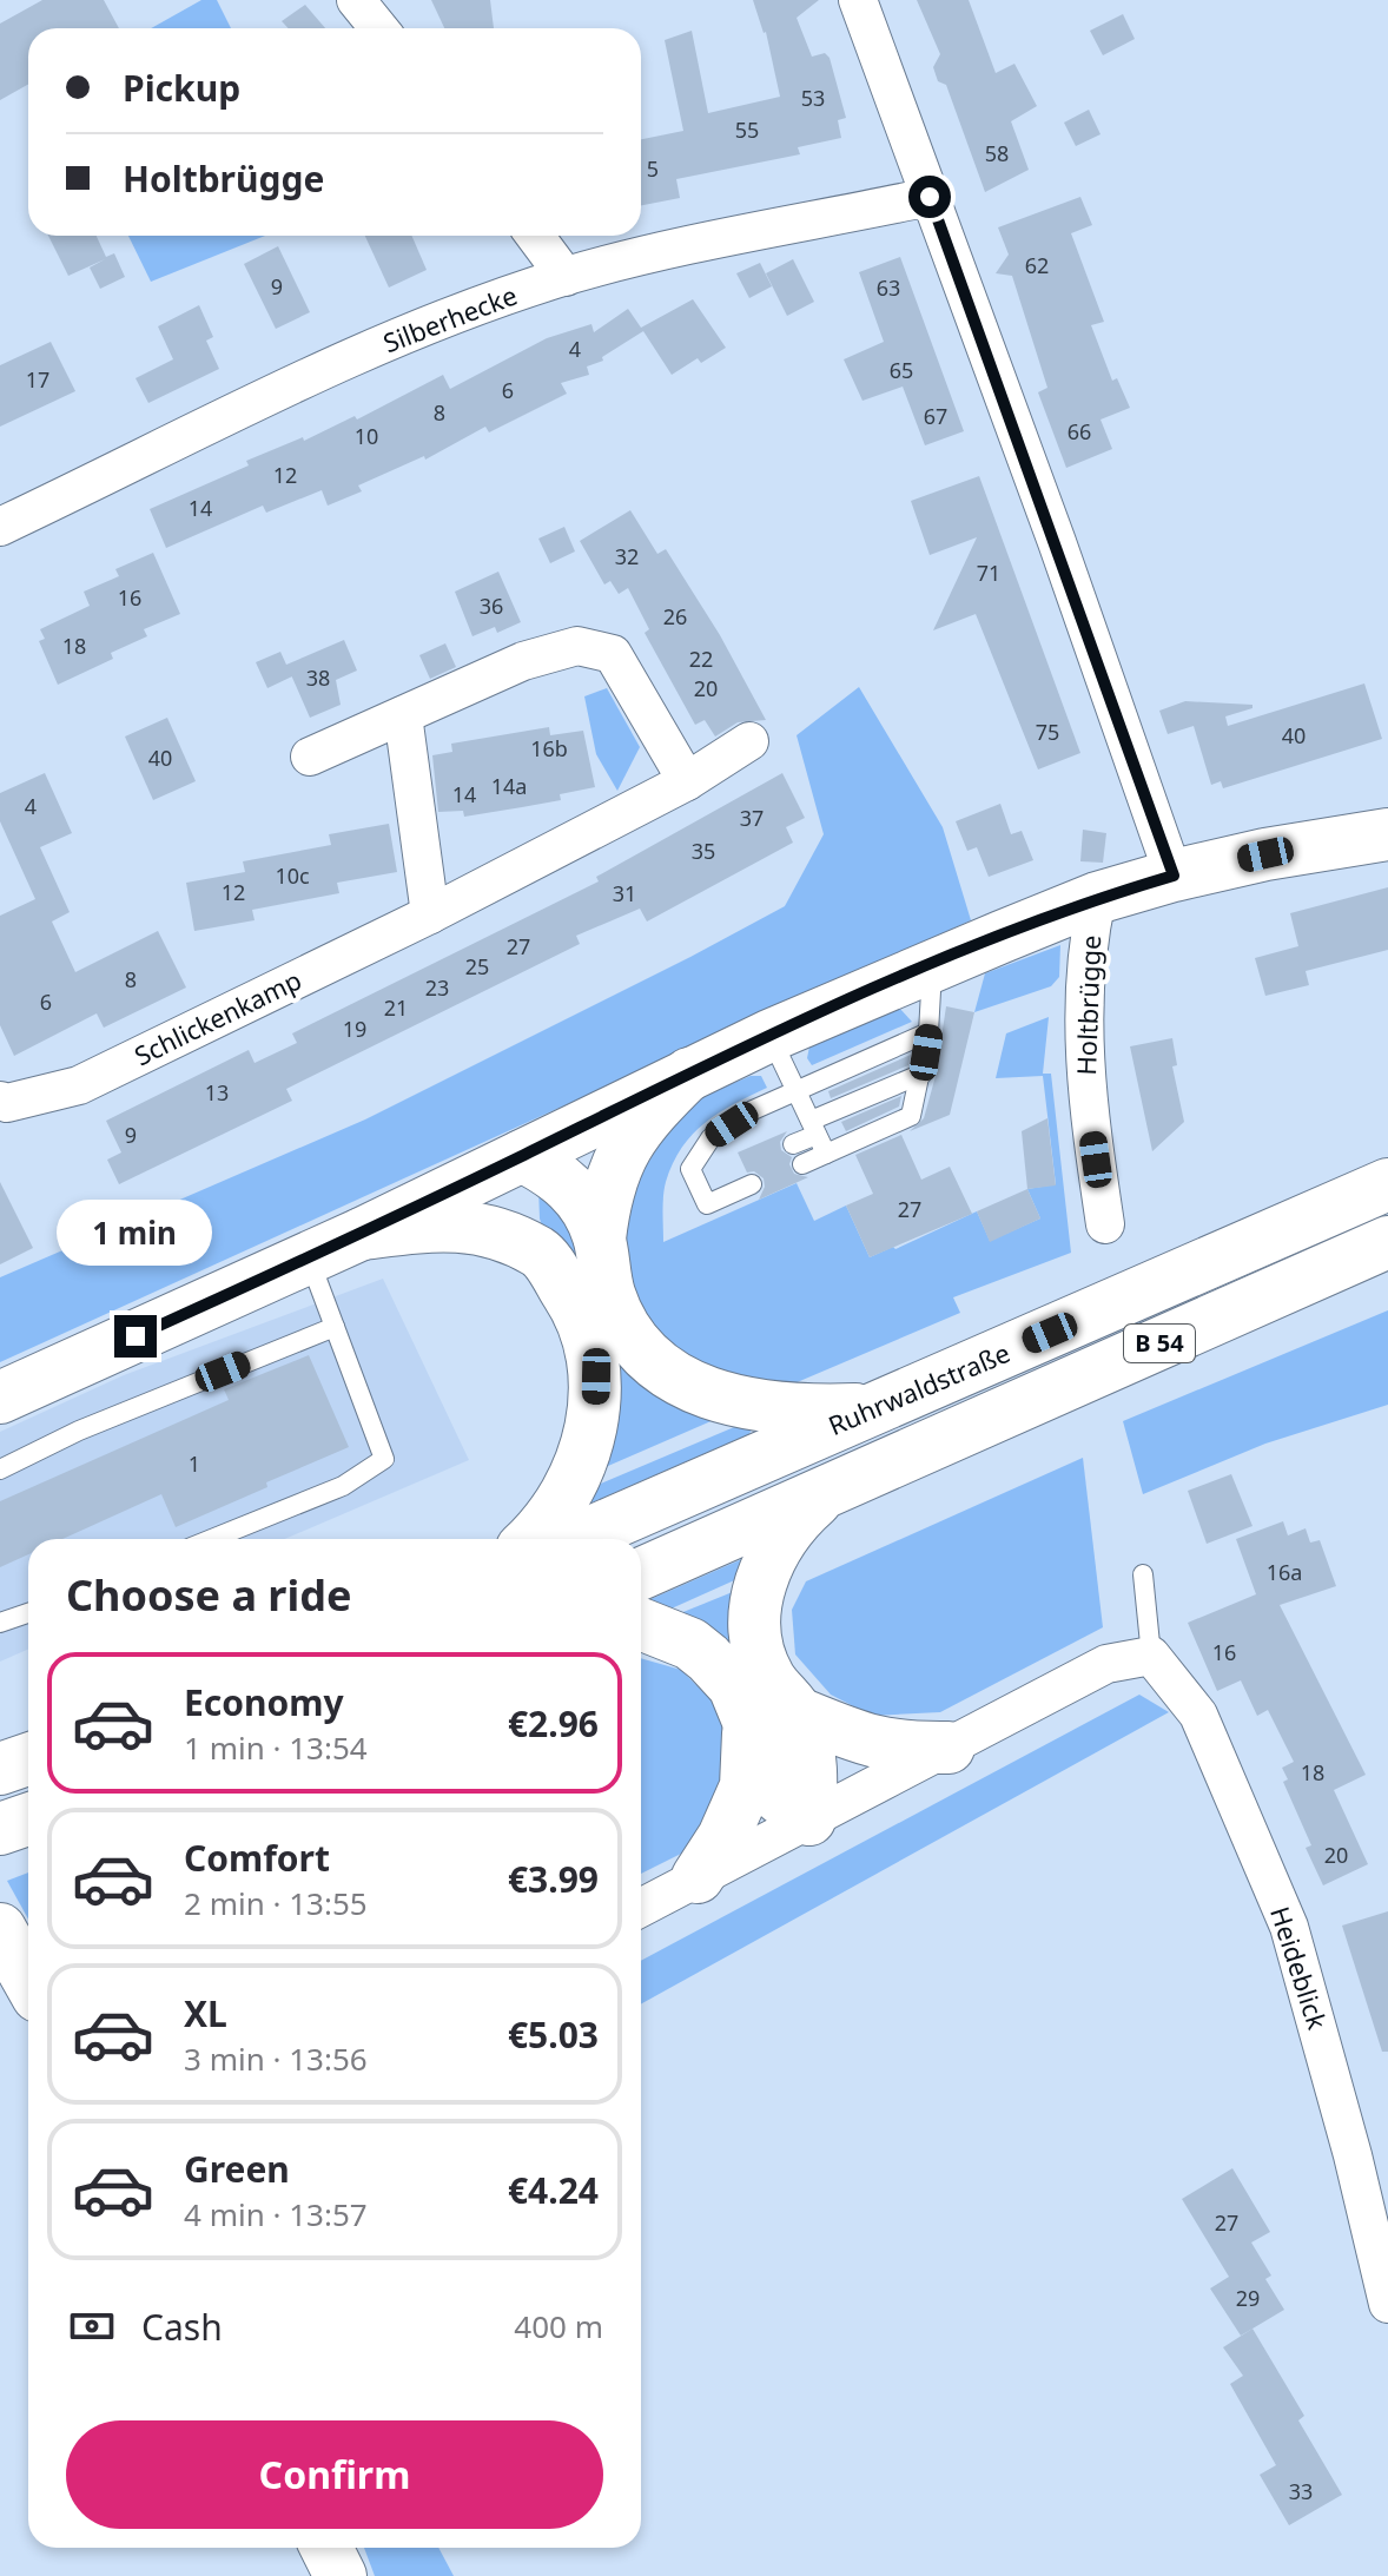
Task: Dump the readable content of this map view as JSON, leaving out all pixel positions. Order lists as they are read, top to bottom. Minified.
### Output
{"streets":{"main road":["Holtbrügge","B 54","Ruhrwaldstraße"],"street":["Silberhecke","Schlickenkamp","Heideblick"]},"house_numbers":["53","55","58","5","62","9","63","4","65","17","6","8","67","66","10","12","14","32","71","16","36","26","18","22","38","20","75","40","16b","40","14a","14","4","37","35","10c","12","31","27","25","8","23","6","21","19","13","9","27","1","16a","16","18","20","27","29","33"],"page":{"banner":["Pickup","Holtbrügge"],"bubble":"1 min","heading":"Choose a ride","list":[{"name":"Economy","note":"1 min · 13:54","value":"€2.96"},{"name":"Comfort","note":"2 min · 13:55","value":"€3.99"},{"name":"XL","note":"3 min · 13:56","value":"€5.03"},{"name":"Green","note":"4 min · 13:57","value":"€4.24"}],"pay":["Cash","400 m"],"buttons":"Confirm"}}
